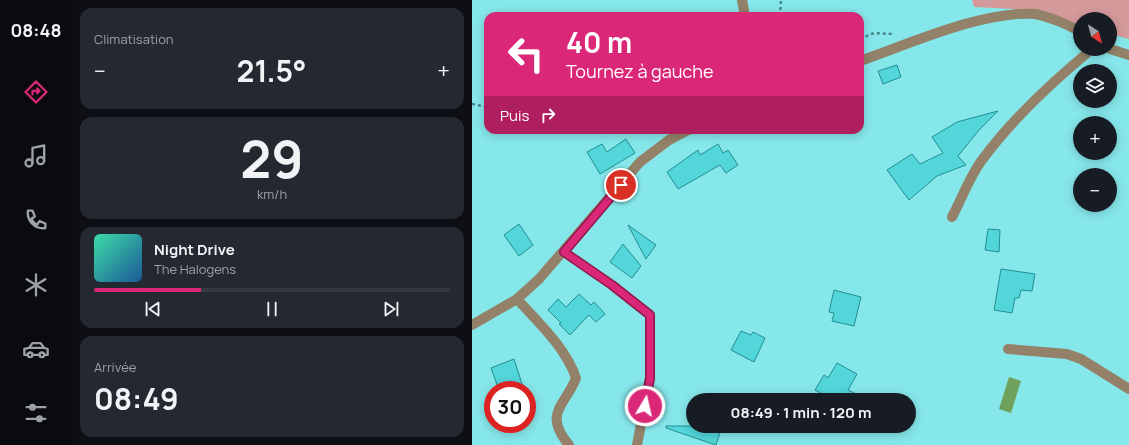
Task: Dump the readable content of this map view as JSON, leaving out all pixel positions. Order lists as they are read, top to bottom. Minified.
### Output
{"north":"bottom right","page":{"tabs":"08:48","tile":["Climatisation",["29","km/h"],["Arrivée","08:49"]],"map_buttons":["+","−"],"turn":["40 m","Tournez à gauche"],"heat":["−","21.5°","+"],"then":"Puis","song":["Night Drive","The Halogens"],"limit":"30","trip":"08:49 · 1 min · 120 m"}}
